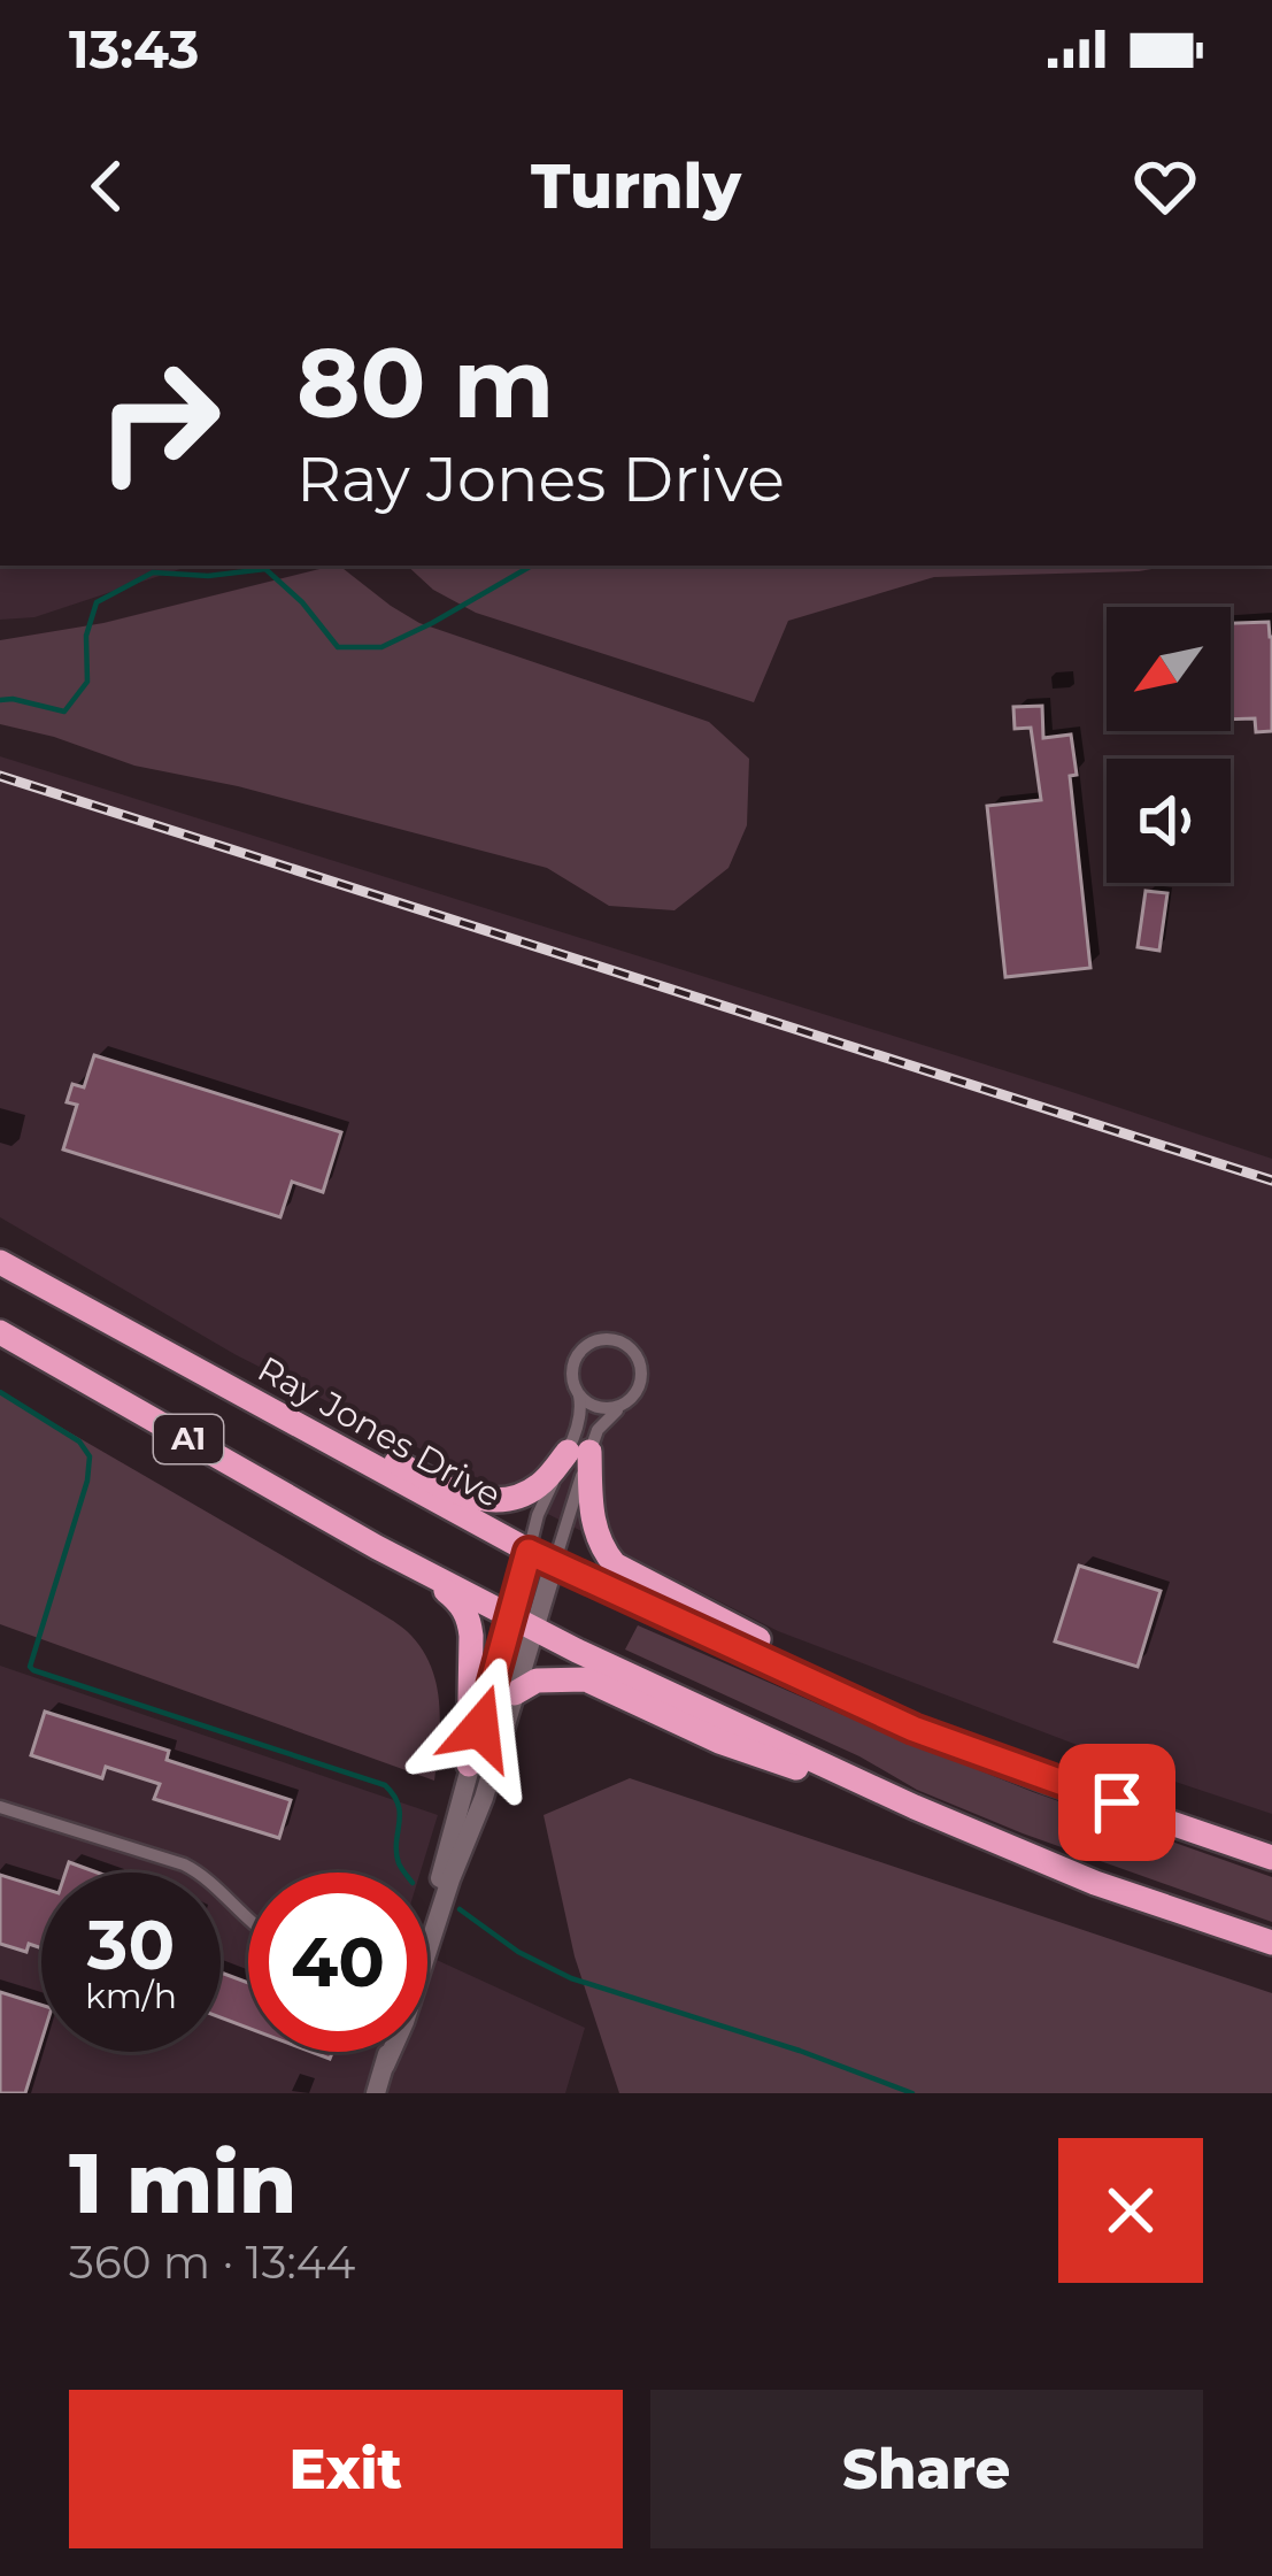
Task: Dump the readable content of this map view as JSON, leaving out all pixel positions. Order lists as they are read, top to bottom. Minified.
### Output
{"streets":{"highway":["Ray Jones Drive","A1"]},"north":"bottom left","page":{"status":"13:43","header":"Turnly","turn":["80 m","Ray Jones Drive"],"speed":"30 km/h","limit":"40","heading":["1 min","360 m · 13:44"],"buttons":["Exit","Share"]}}
